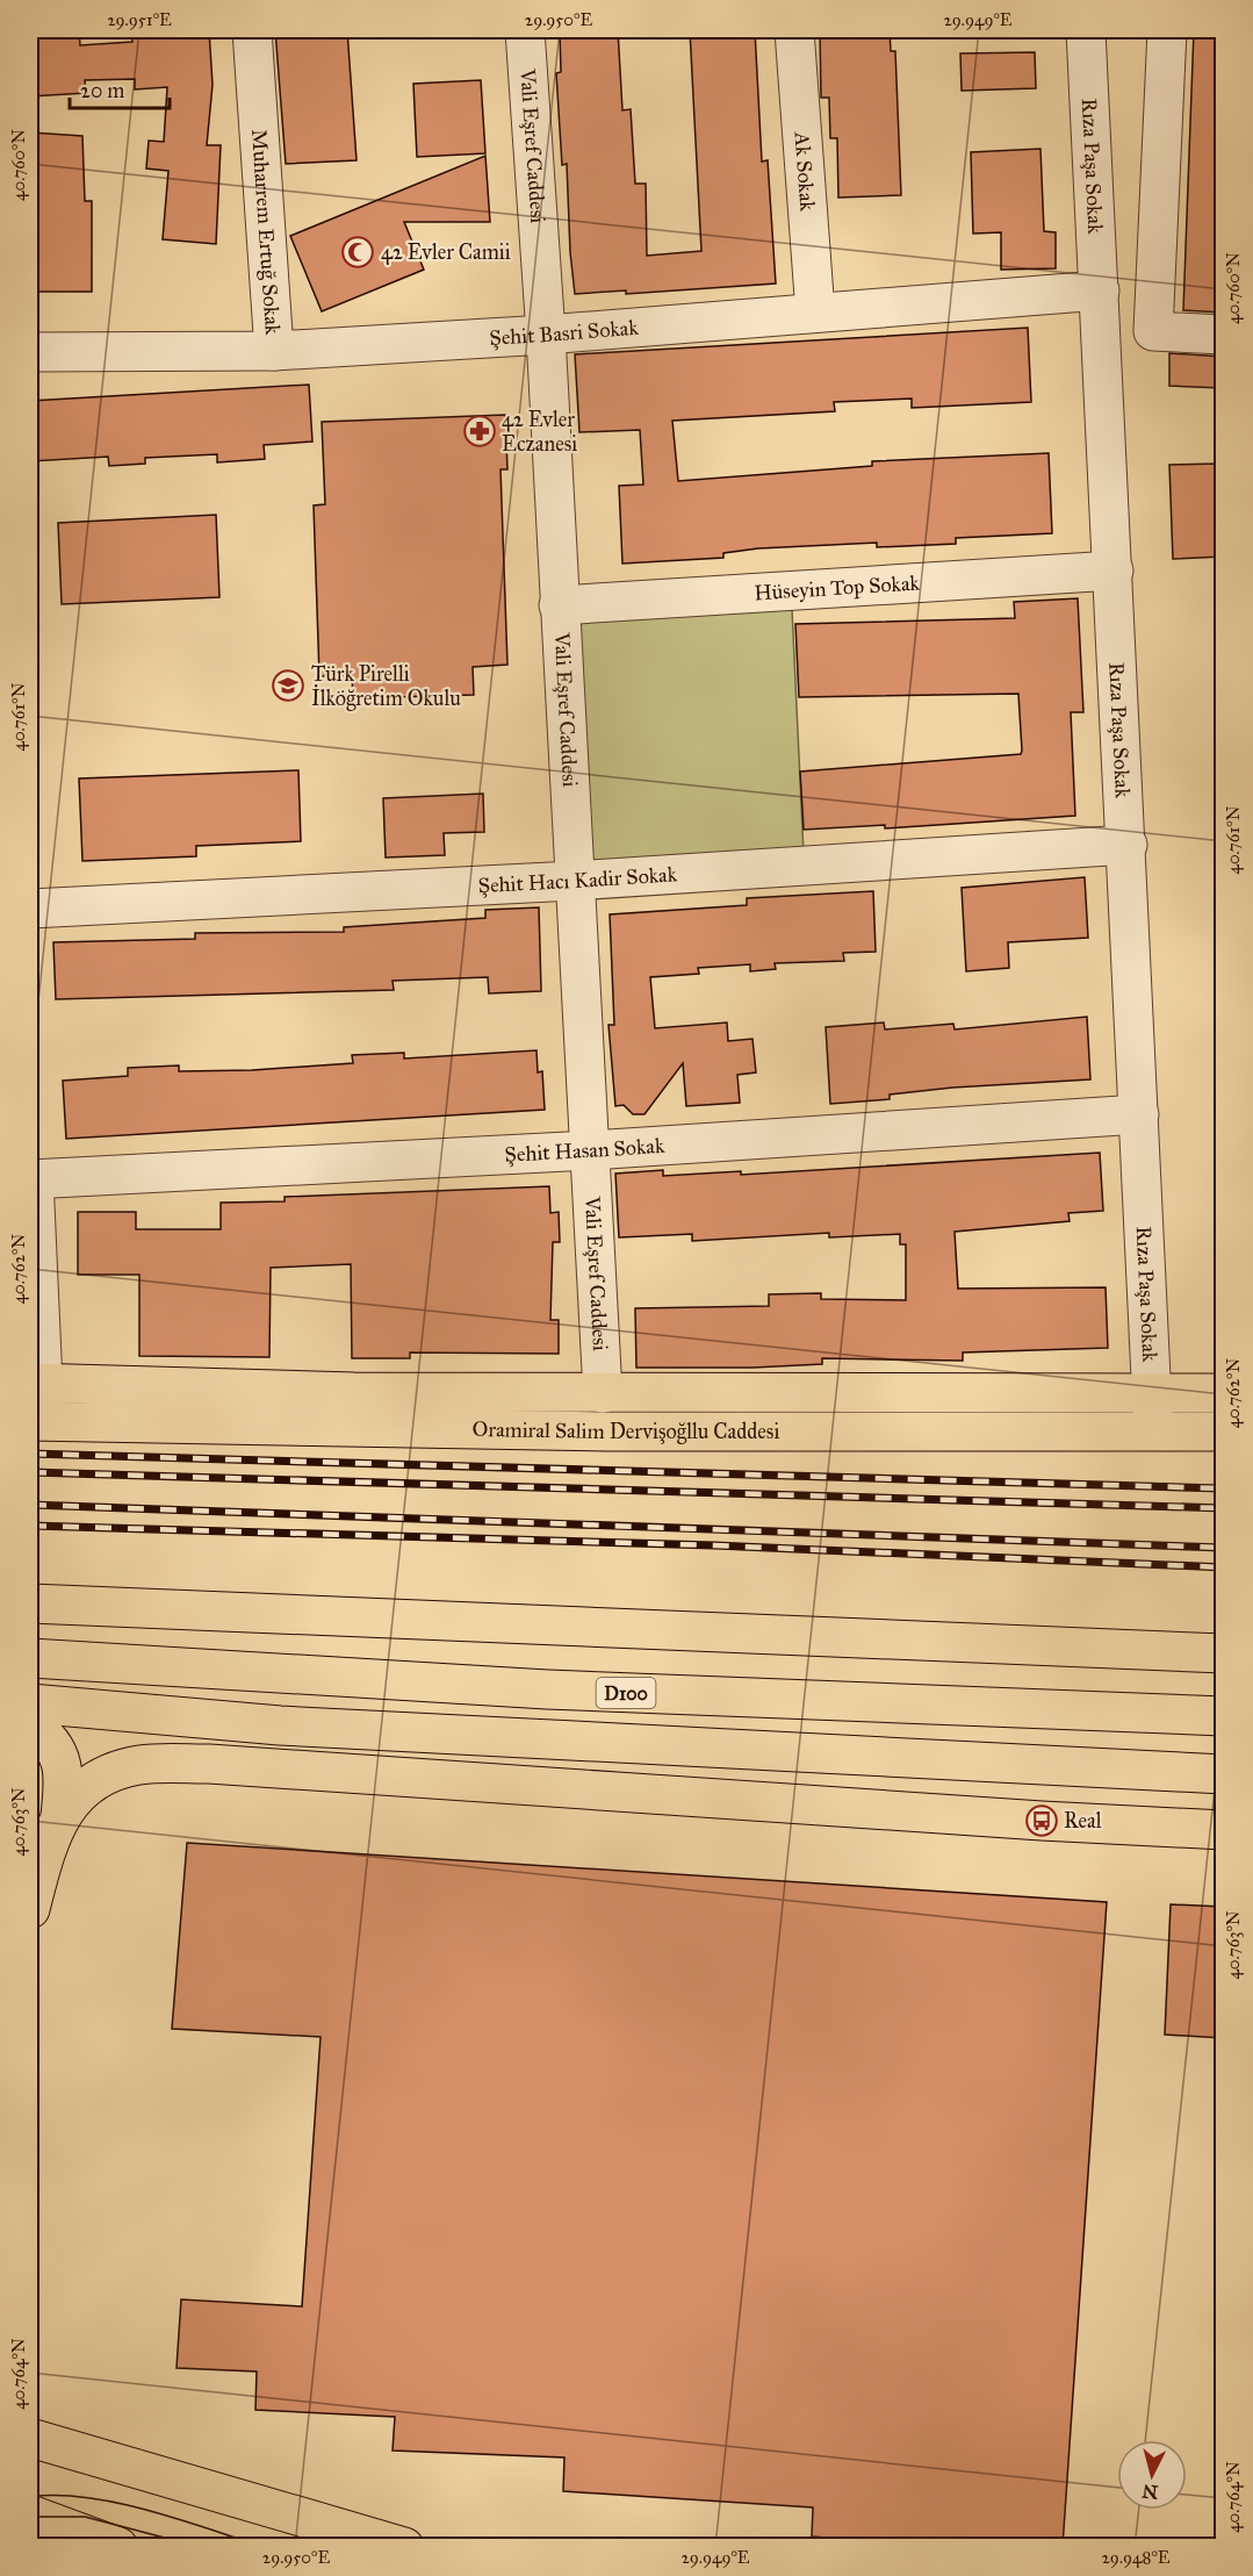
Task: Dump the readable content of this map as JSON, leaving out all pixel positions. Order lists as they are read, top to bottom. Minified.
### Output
{"streets":{"main road":["Oramiral Salim Dervişoğllu Caddesi","D100"],"street":["Vali Eşref Caddesi","Rıza Paşa Sokak","Ak Sokak","Muharrem Ertuğ Sokak","Şehit Basri Sokak","Hüseyin Top Sokak","Şehit Hacı Kadir Sokak","Şehit Hasan Sokak"]},"crossings":[["Vali Eşref Caddesi","Şehit Basri Sokak"],["Vali Eşref Caddesi","Hüseyin Top Sokak"],["Vali Eşref Caddesi","Şehit Hacı Kadir Sokak"],["Vali Eşref Caddesi","Şehit Hasan Sokak"],["Vali Eşref Caddesi","Oramiral Salim Dervişoğllu Caddesi"],["Rıza Paşa Sokak","Şehit Basri Sokak"],["Rıza Paşa Sokak","Hüseyin Top Sokak"],["Rıza Paşa Sokak","Şehit Hacı Kadir Sokak"],["Rıza Paşa Sokak","Şehit Hasan Sokak"],["Rıza Paşa Sokak","Oramiral Salim Dervişoğllu Caddesi"],["Ak Sokak","Şehit Basri Sokak"],["Muharrem Ertuğ Sokak","Şehit Basri Sokak"]],"places":{"mosque":["42 Evler Camii"],"pharmacy":["42 Evler Eczanesi"],"school or university":["Türk Pirelli İlköğretim Okulu"],"bus stop":["Real"]},"scale_bar":"20 m","north":"bottom","coordinates":["29.951°E","29.950°E","29.949°E","40.760°N","40.761°N","40.762°N","40.763°N","40.764°N","29.948°E"]}
